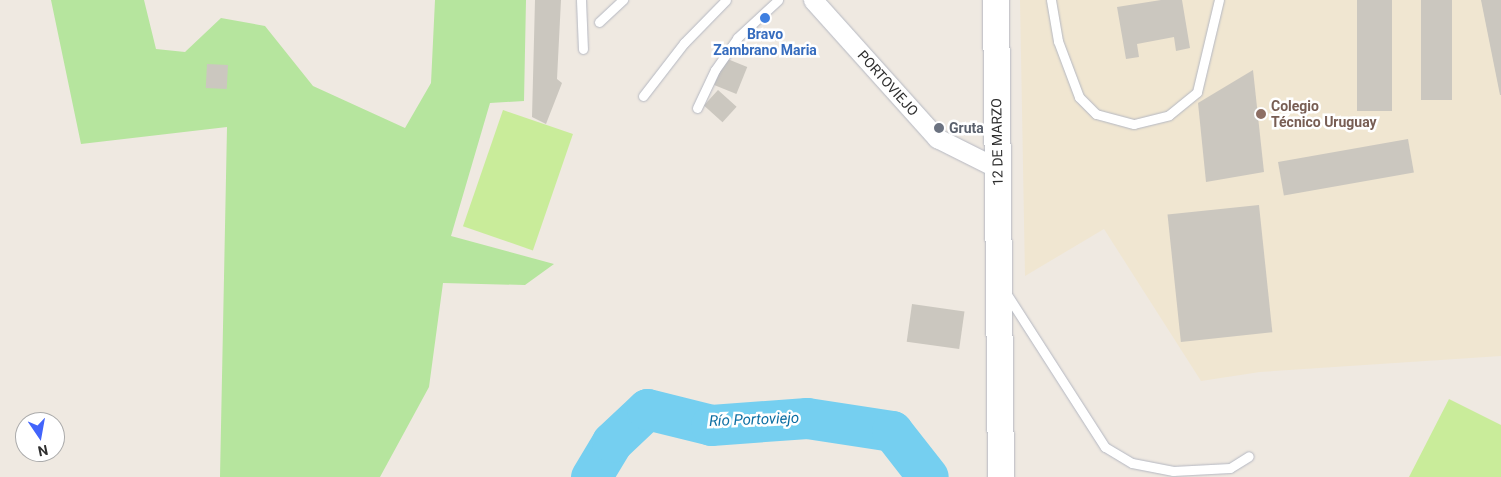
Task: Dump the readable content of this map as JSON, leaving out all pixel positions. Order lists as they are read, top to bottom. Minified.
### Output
{"streets":{"street":["PORTOVIEJO","12 DE MARZO"]},"crossings":[["PORTOVIEJO","12 DE MARZO"]],"water":["Río Portoviejo"],"places":["Bravo Zambrano Maria","Colegio Técnico Uruguay","Gruta"],"north":"bottom"}
